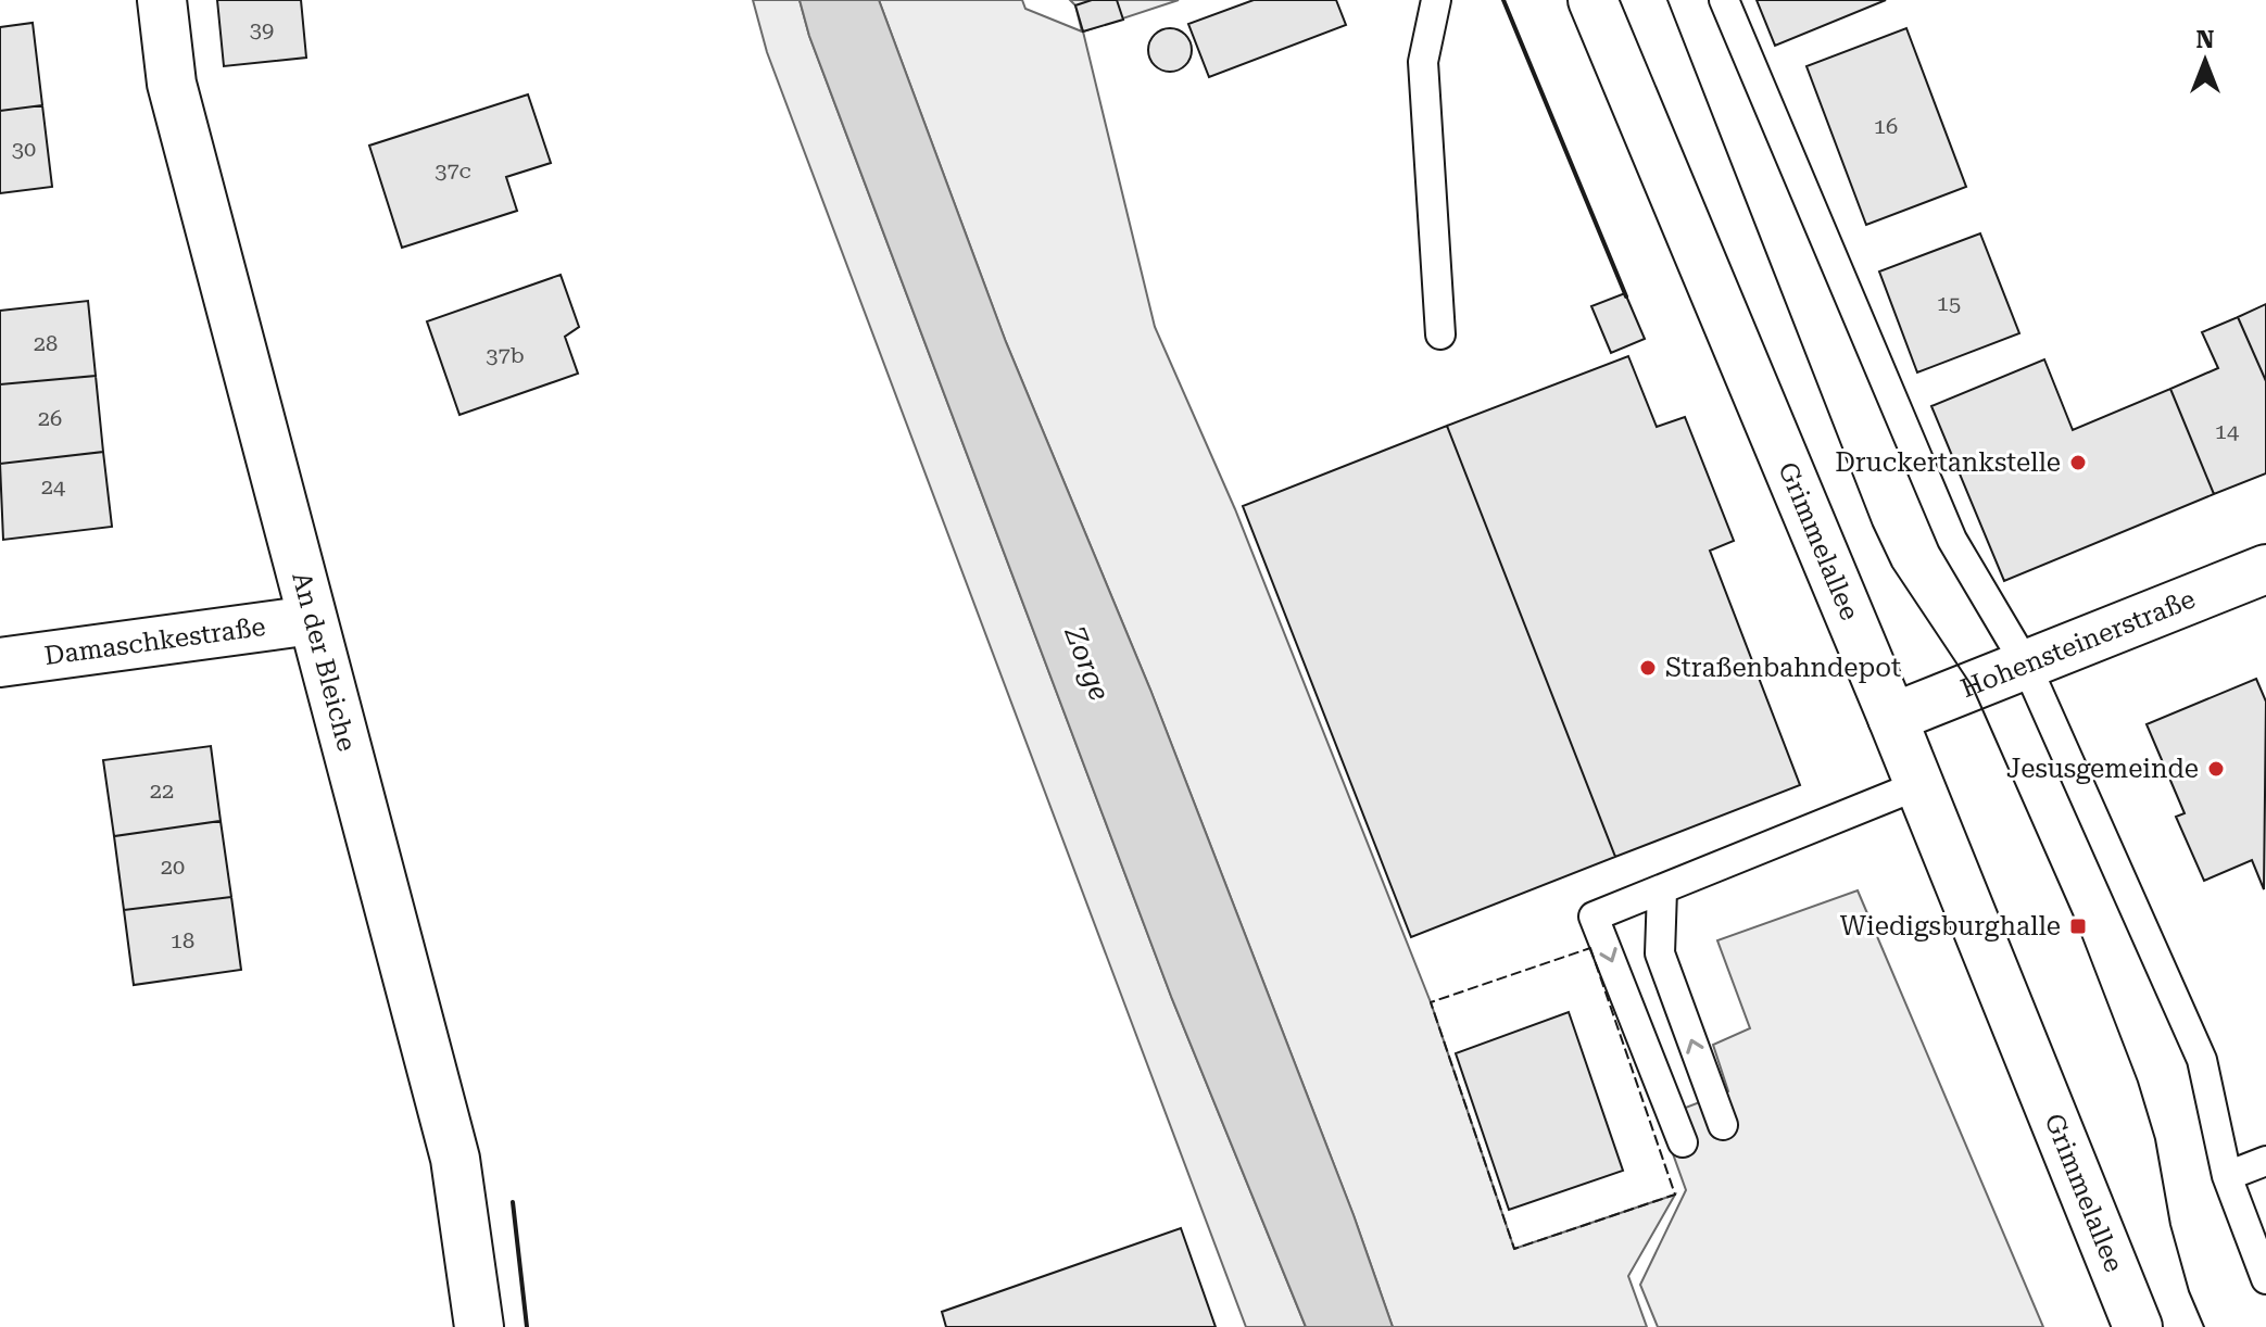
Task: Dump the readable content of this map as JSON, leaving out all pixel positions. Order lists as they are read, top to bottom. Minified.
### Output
{"streets":{"street":["Grimmelallee","Damaschkestraße","Hohensteinerstraße","An der Bleiche"]},"crossings":[["Grimmelallee","Hohensteinerstraße"],["Damaschkestraße","An der Bleiche"]],"water":["Zorge"],"places":{"other":["Druckertankstelle","Straßenbahndepot","Jesusgemeinde"],"transit":["Wiedigsburghalle"]},"house_numbers":["39","16","30","37c","15","28","37b","26","14","24","22","20","18"],"north":"top"}
